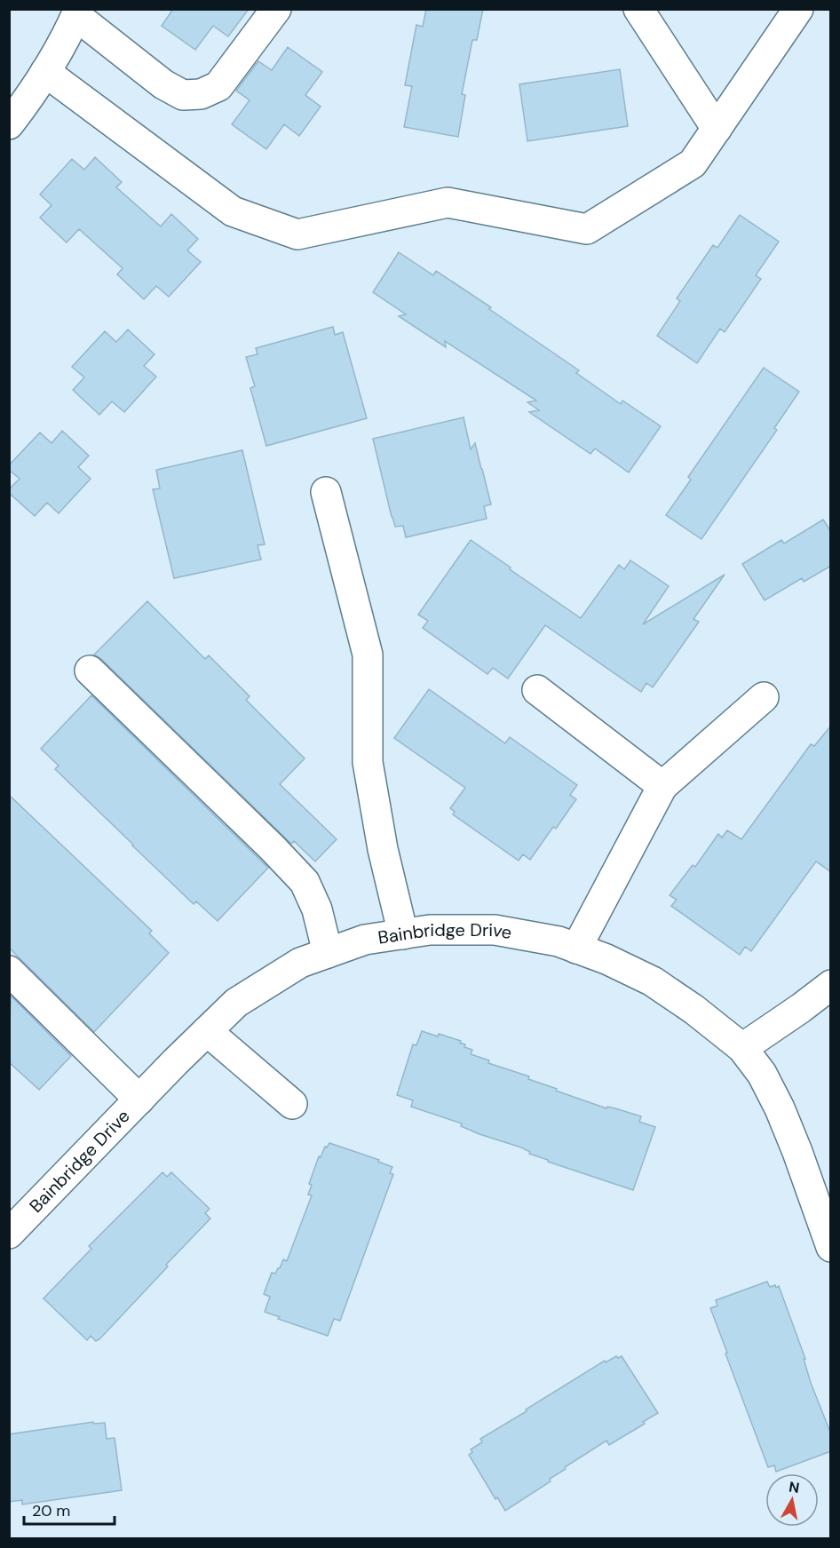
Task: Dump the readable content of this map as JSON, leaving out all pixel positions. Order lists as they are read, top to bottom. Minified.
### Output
{"streets":{"street":["Bainbridge Drive"]},"scale_bar":"20 m","north":"top"}
